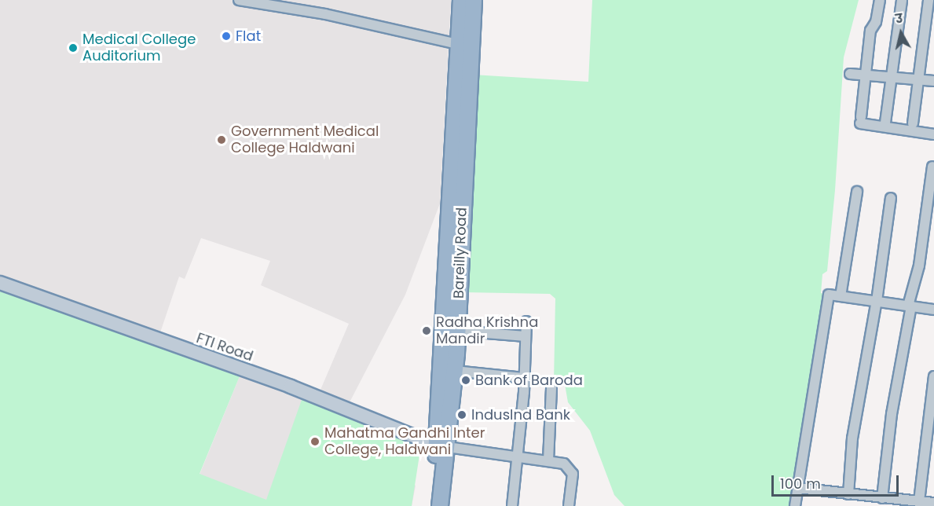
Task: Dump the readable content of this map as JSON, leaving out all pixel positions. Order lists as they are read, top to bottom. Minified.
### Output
{"streets":{"highway":["Bareilly Road"],"main road":["FTI Road"]},"crossings":[["Bareilly Road","FTI Road"]],"places":["Flat","Medical College Auditorium","Government Medical College Haldwani","Radha Krishna Mandir","Bank of Baroda","IndusInd Bank","Mahatma Gandhi Inter College, Haldwani"],"scale_bar":"100 m","north":"top"}
